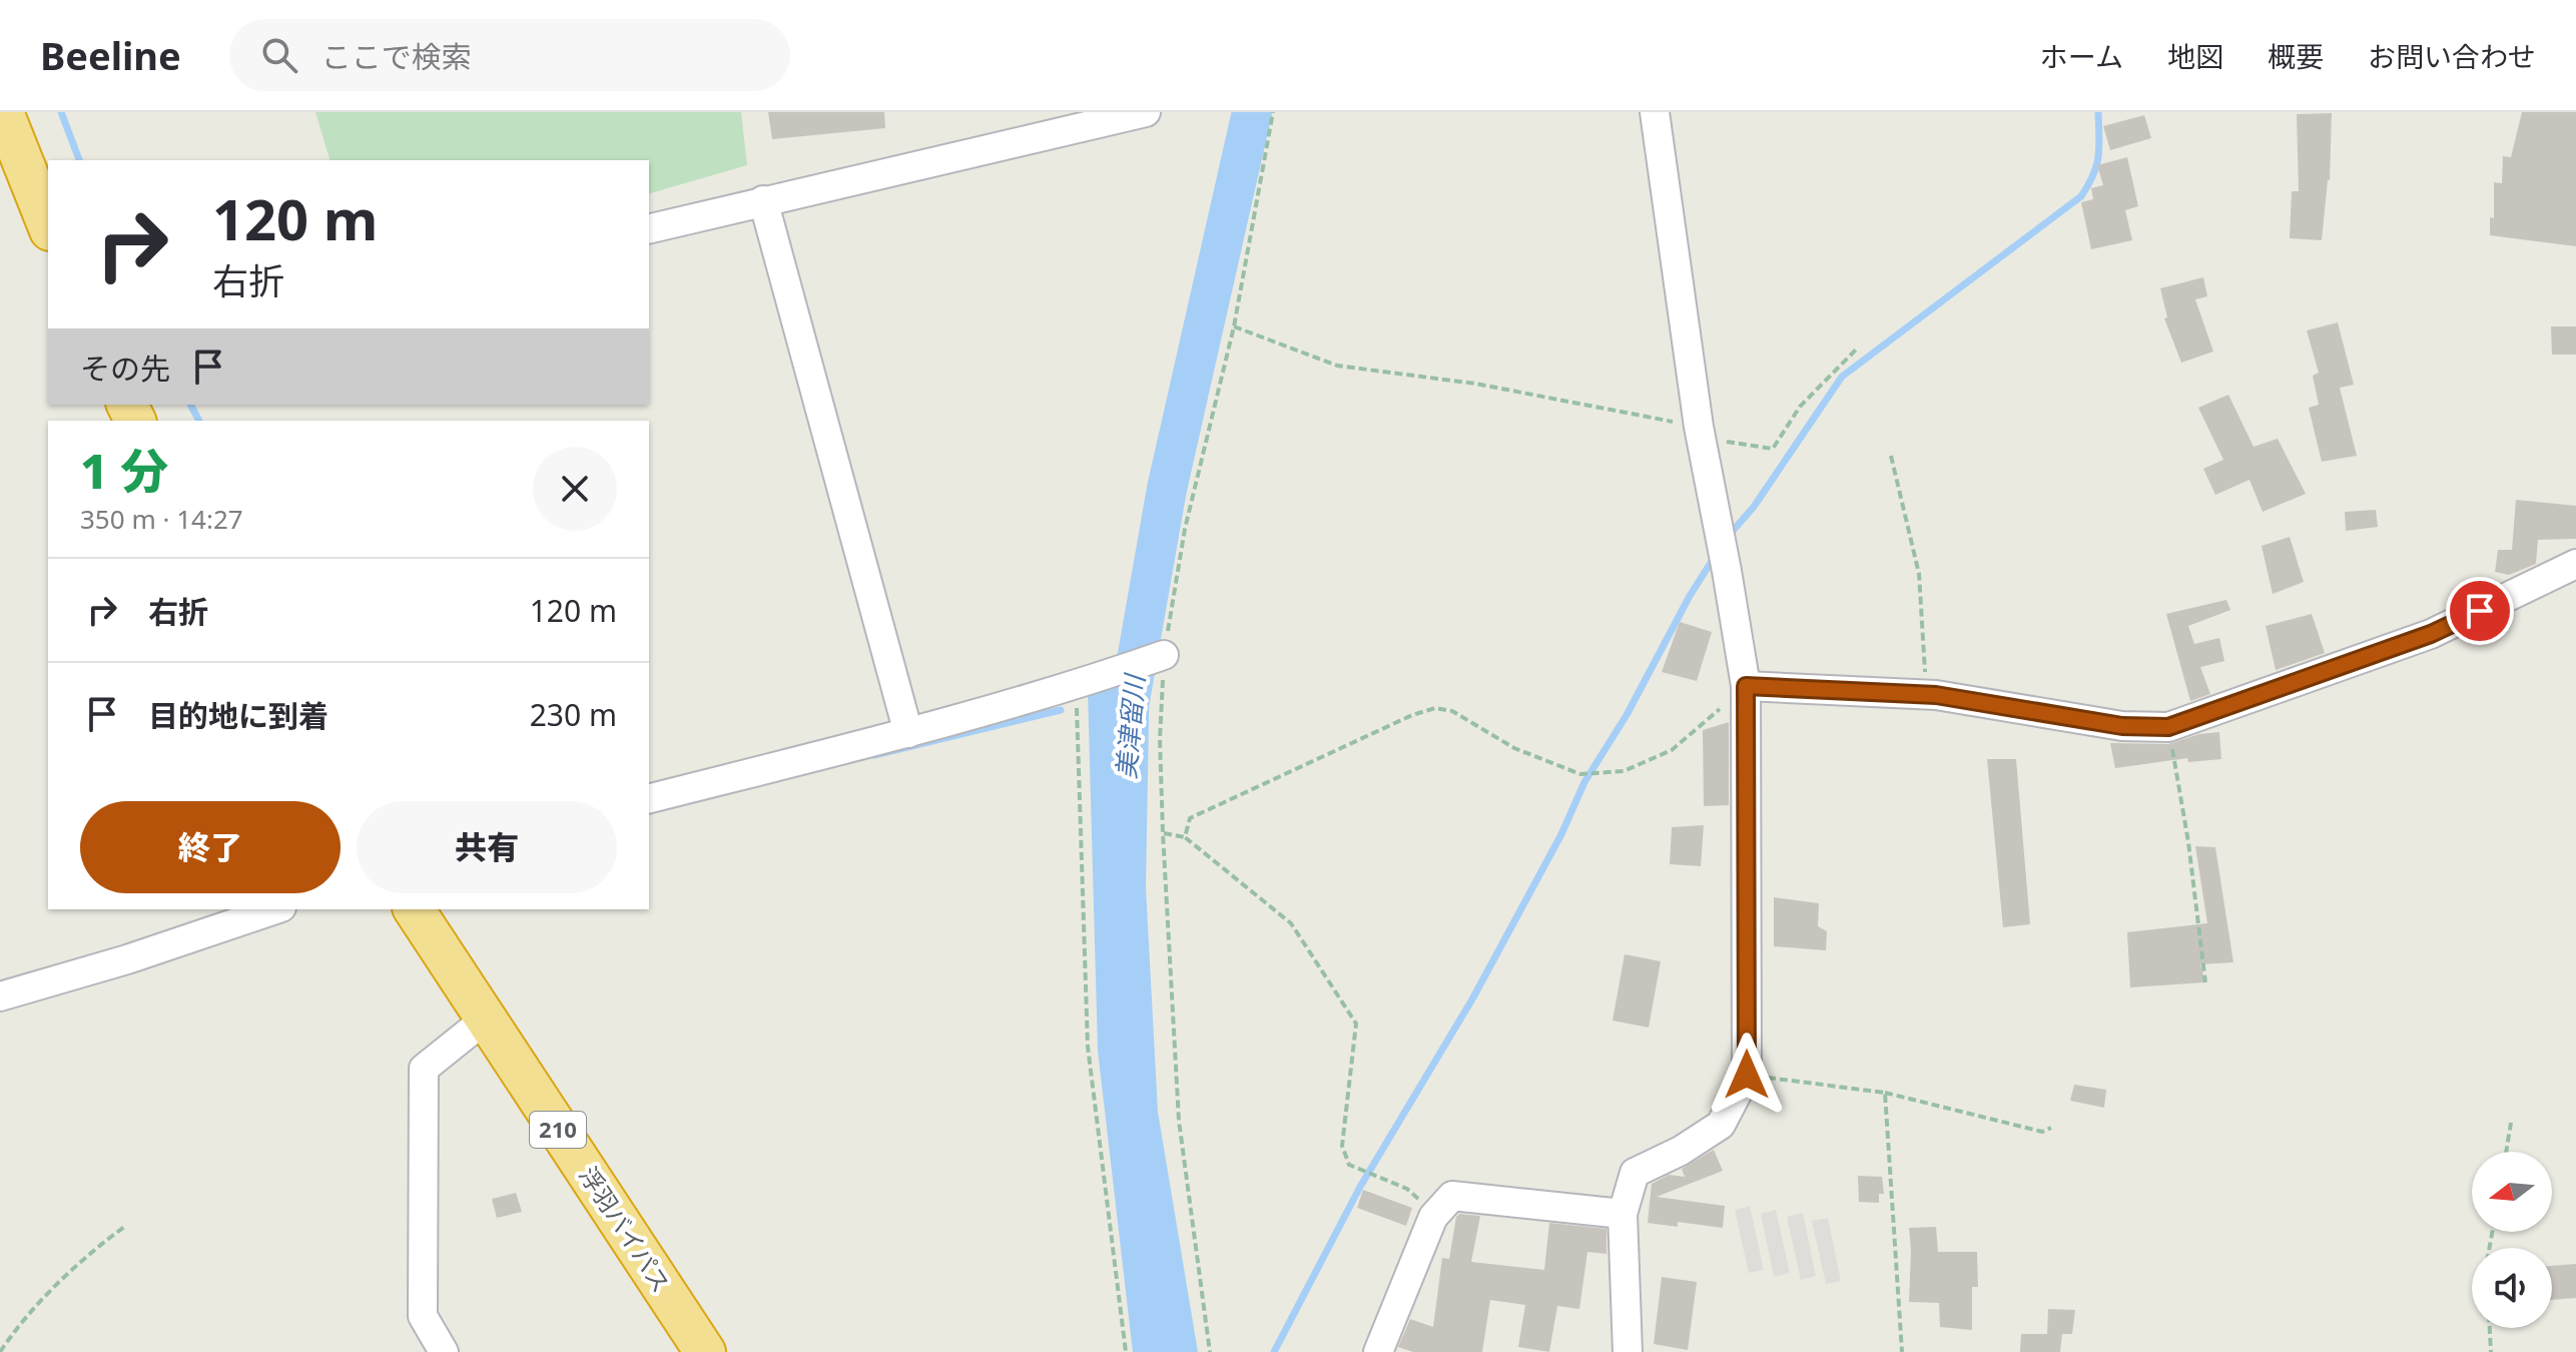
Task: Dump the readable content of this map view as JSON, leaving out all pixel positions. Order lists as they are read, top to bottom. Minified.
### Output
{"streets":{"highway":["210","浮羽バイパス"]},"water":["美津留川"],"north":"left","page":{"header":"Beeline","search":"ここで検索","nav":["ホーム","地図","概要","お問い合わせ"],"turn":["120 m","右折"],"then":"その先","heading":["1 分","350 m · 14:27"],"list":[{"name":"右折","value":"120 m"},{"name":"目的地に到着","value":"230 m"}],"buttons":["終了","共有"]}}
